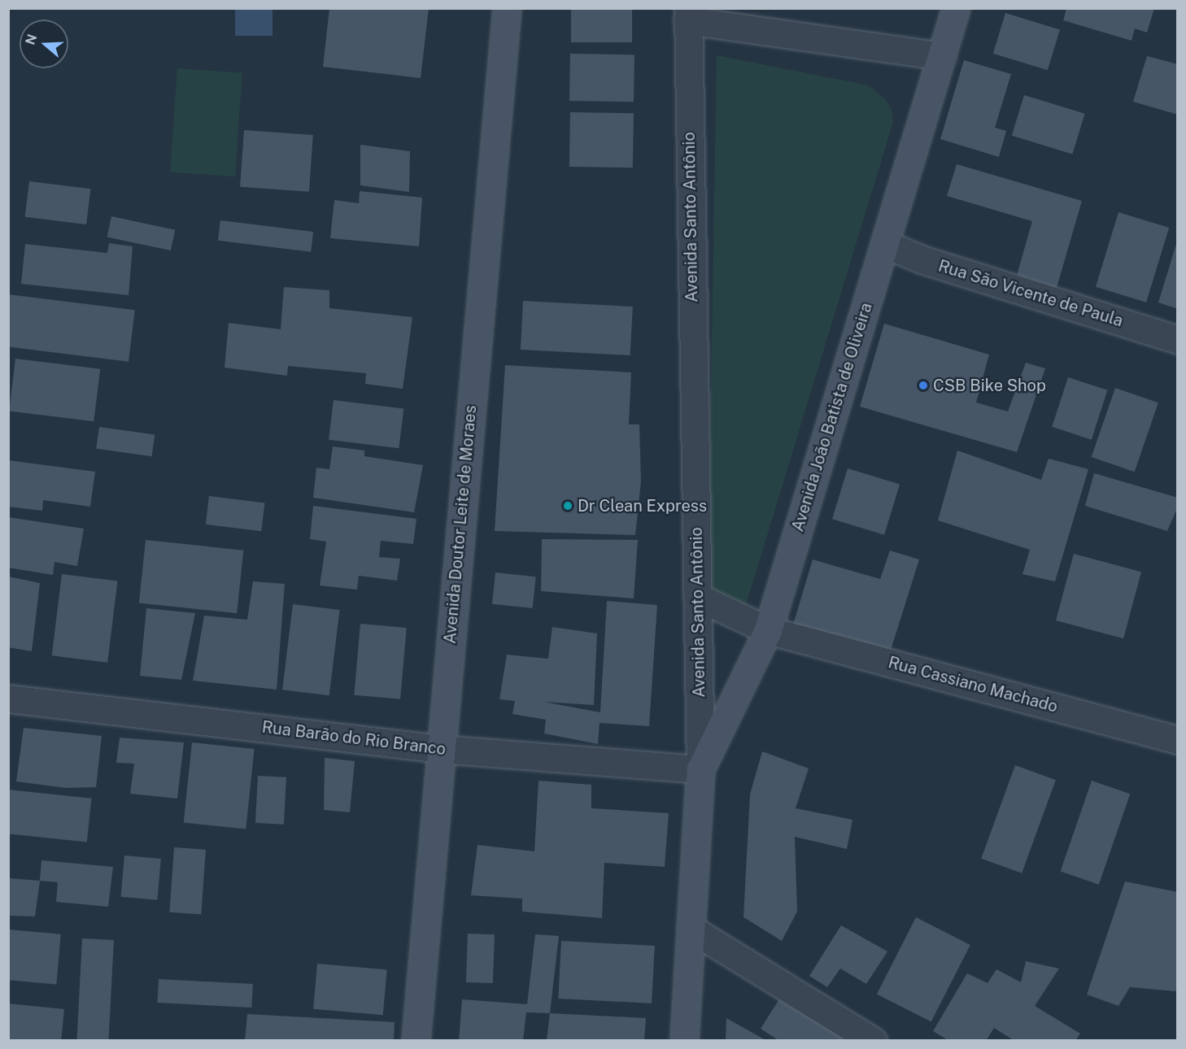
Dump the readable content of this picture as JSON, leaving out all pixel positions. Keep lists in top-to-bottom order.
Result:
{
  "streets": {
    "street": [
      "Avenida Santo Antônio",
      "Rua São Vicente de Paula",
      "Avenida João Batista de Oliveira",
      "Avenida Doutor Leite de Moraes",
      "Rua Cassiano Machado",
      "Rua Barão do Rio Branco"
    ]
  },
  "crossings": [
    ["Avenida Santo Antônio", "Avenida João Batista de Oliveira"],
    ["Avenida Santo Antônio", "Rua Cassiano Machado"],
    ["Avenida Santo Antônio", "Rua Barão do Rio Branco"],
    ["Rua São Vicente de Paula", "Avenida João Batista de Oliveira"],
    ["Avenida João Batista de Oliveira", "Rua Cassiano Machado"],
    ["Avenida João Batista de Oliveira", "Rua Barão do Rio Branco"],
    ["Avenida Doutor Leite de Moraes", "Rua Barão do Rio Branco"]
  ],
  "places": ["CSB Bike Shop", "Dr Clean Express"],
  "north": "left"
}
